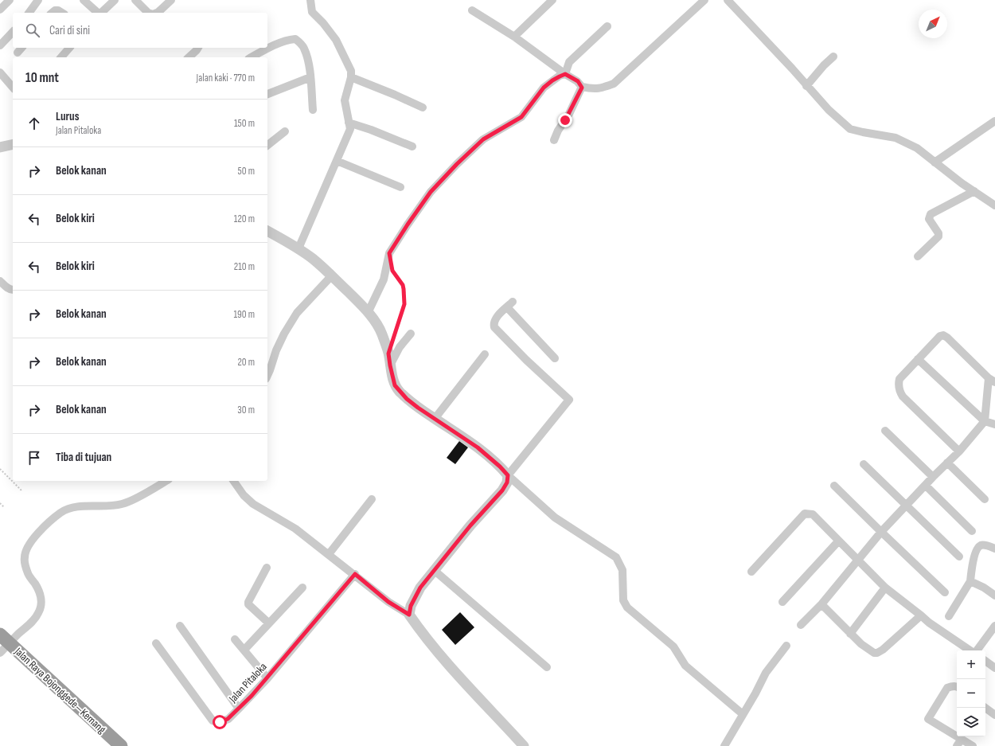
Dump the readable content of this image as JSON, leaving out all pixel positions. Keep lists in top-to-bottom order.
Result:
{
  "streets": {
    "highway": ["Jalan Raya Bojonggede—Kemang"],
    "street": ["Jalan Pitaloka"]
  },
  "north": "top right",
  "page": {
    "search": "Cari di sini",
    "heading": ["10 mnt", "Jalan kaki · 770 m"],
    "list": [
      ["Lurus", "Jalan Pitaloka", "150 m"],
      ["Belok kanan", "50 m"],
      ["Belok kiri", "120 m"],
      ["Belok kiri", "210 m"],
      ["Belok kanan", "190 m"],
      ["Belok kanan", "20 m"],
      ["Belok kanan", "30 m"],
      "Tiba di tujuan"
    ],
    "map_buttons": ["+", "−"]
  }
}
